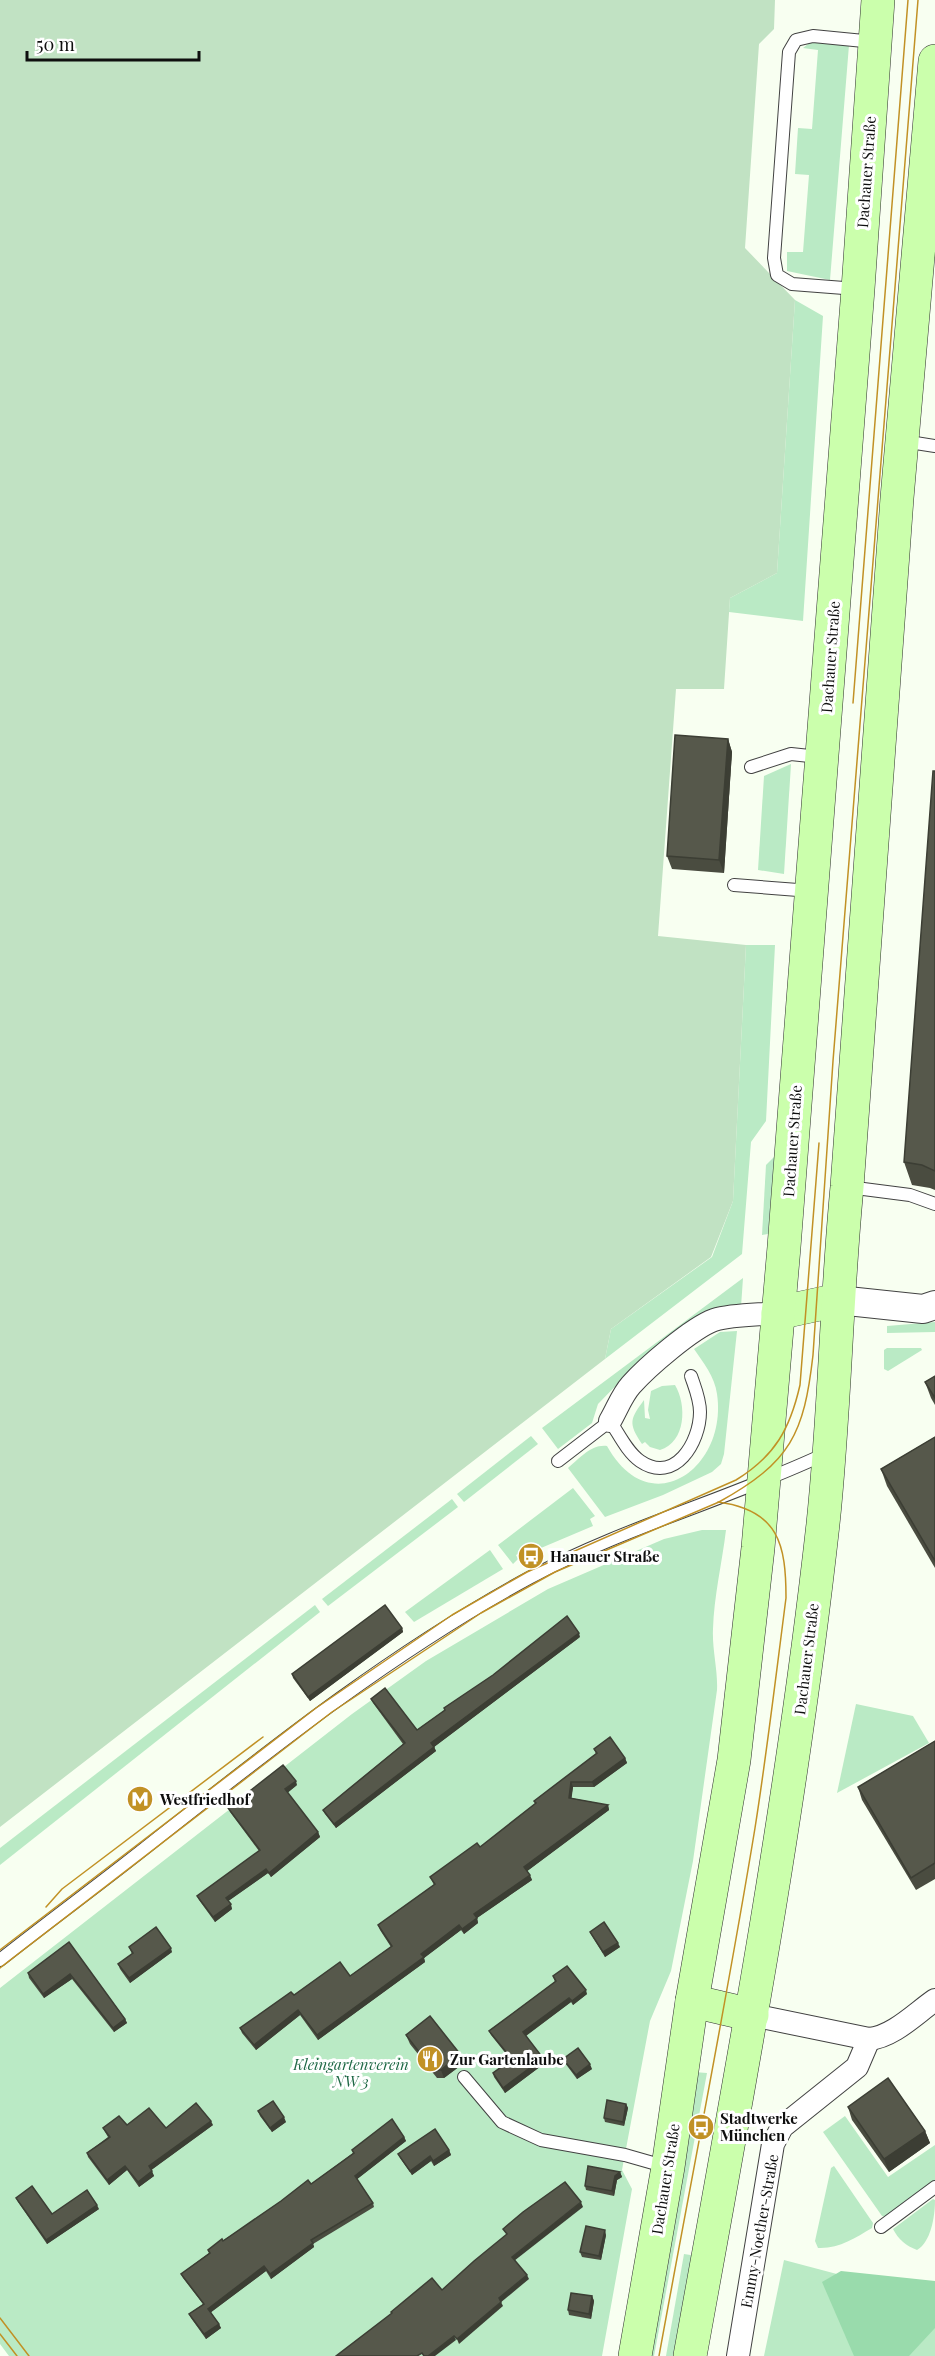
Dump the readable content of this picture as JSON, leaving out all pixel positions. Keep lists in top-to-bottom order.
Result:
{
  "streets": {
    "main road": ["Dachauer Straße"],
    "street": ["Emmy-Noether-Straße"]
  },
  "parks": ["Kleingartenverein NW 3"],
  "places": {
    "bus stop": ["Hanauer Straße", "Stadtwerke München"],
    "metro station": ["Westfriedhof"],
    "restaurant": ["Zur Gartenlaube"]
  },
  "scale_bar": "50 m"
}
